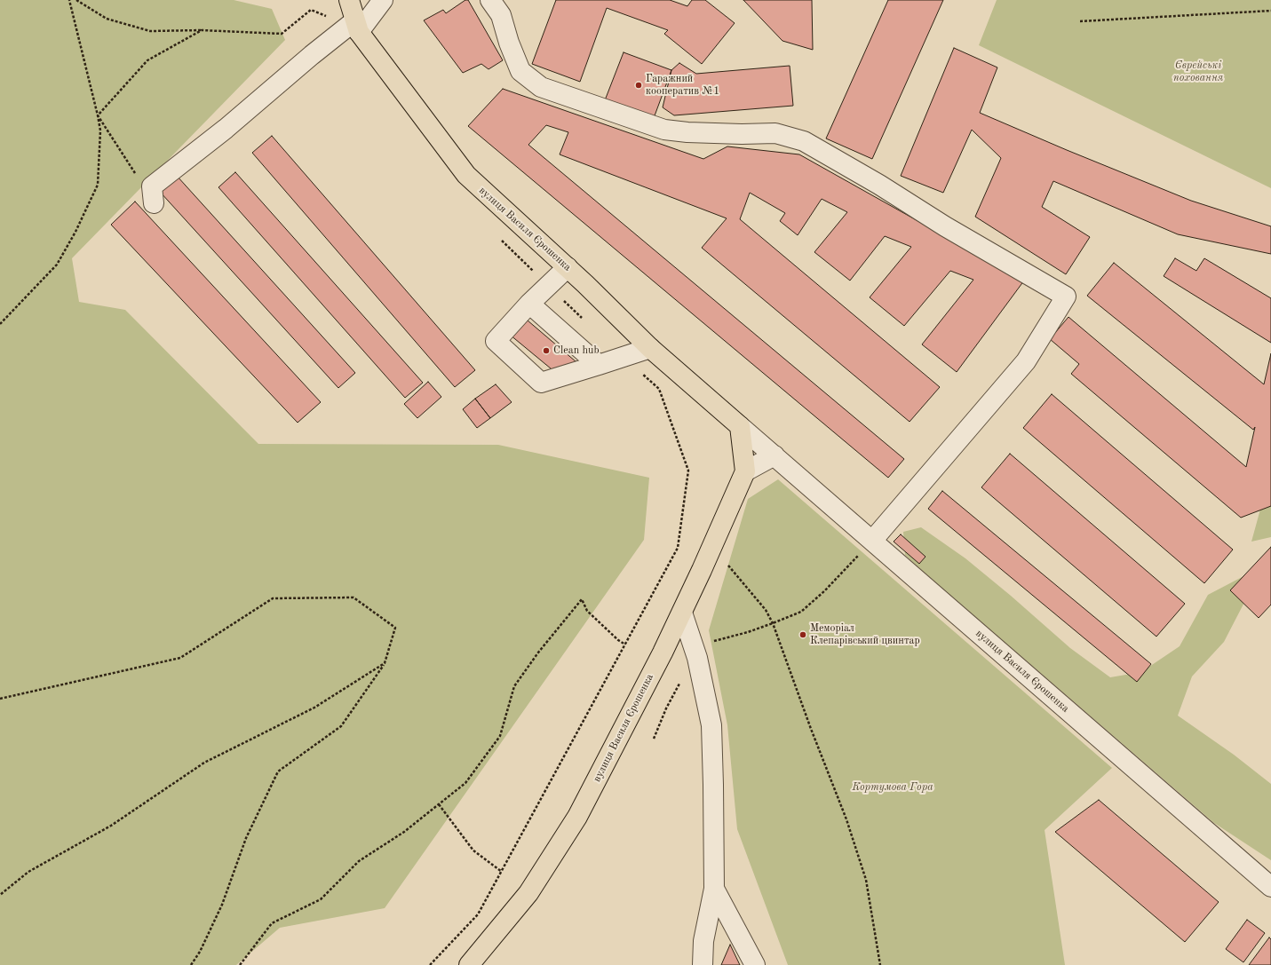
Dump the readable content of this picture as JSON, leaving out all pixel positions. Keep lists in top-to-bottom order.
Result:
{
  "streets": {
    "main road": ["вулиця Василя Єрошенка"]
  },
  "parks": ["Єврейські поховання", "Кортумова Гора"],
  "places": ["Гаражний кооператив №1", "Clean hub", "Меморіал Клепарівський цвинтар"]
}
